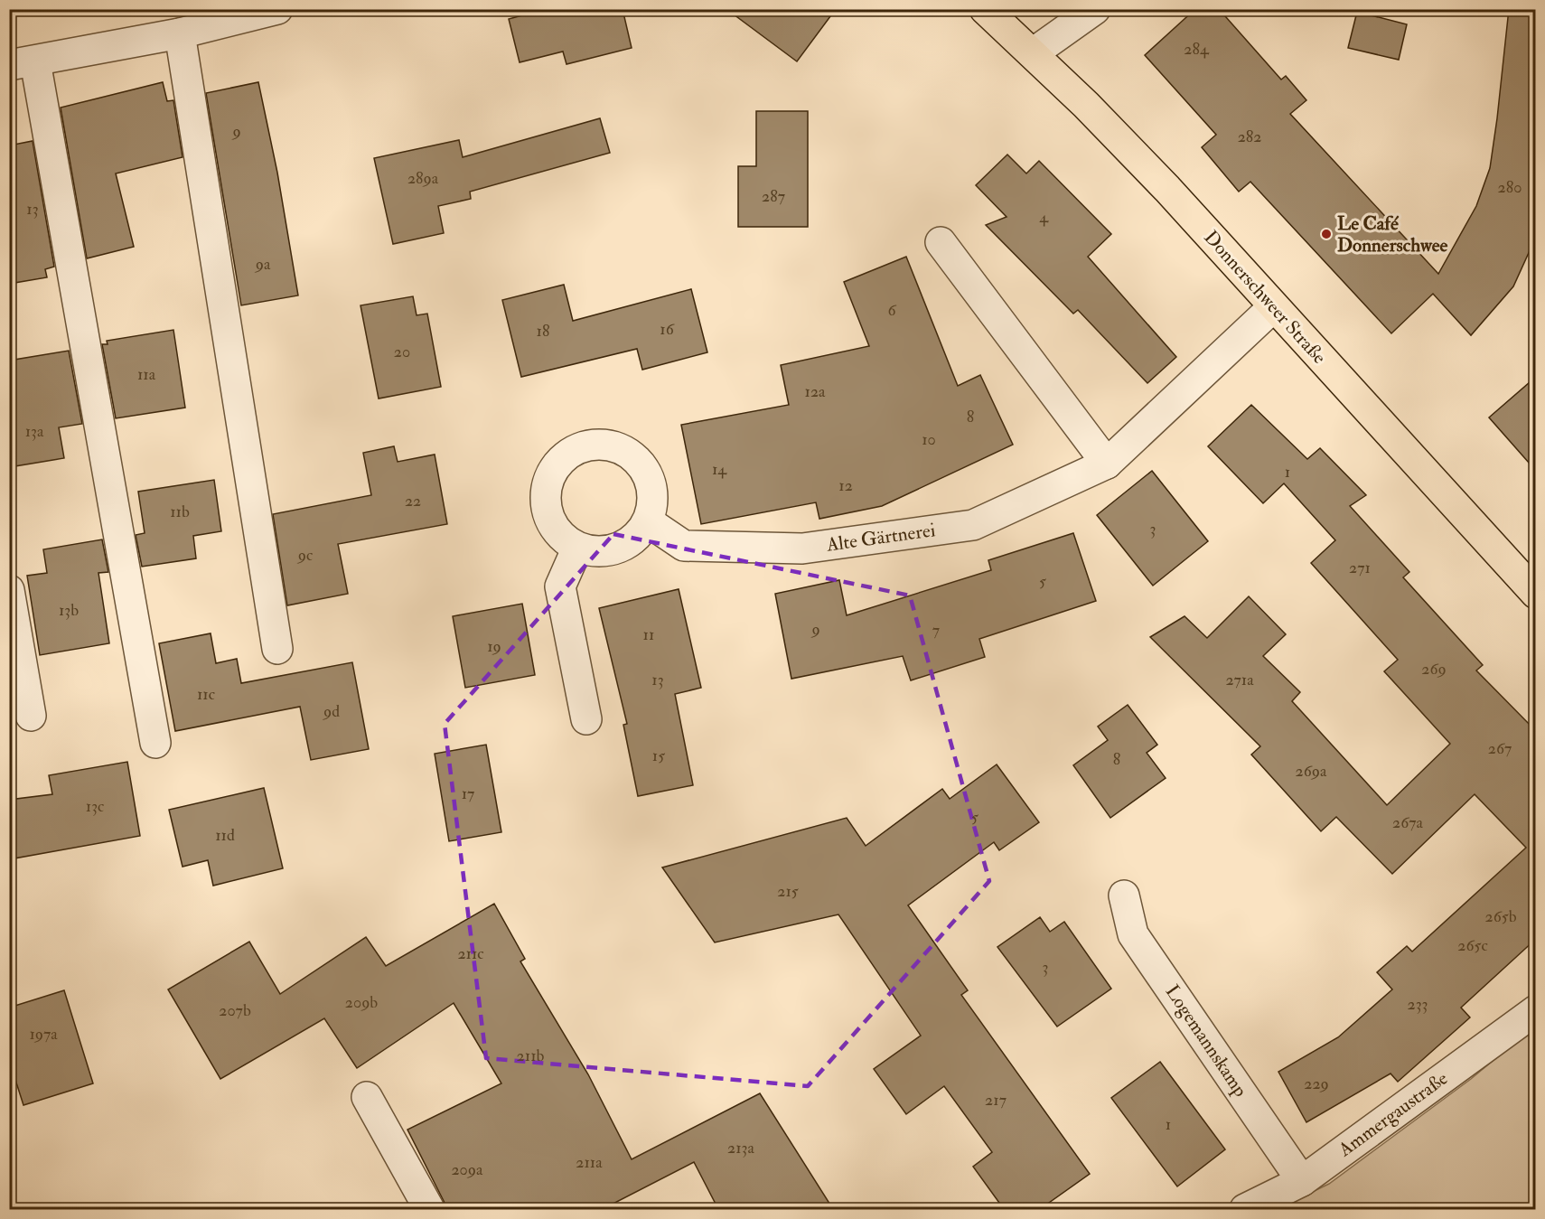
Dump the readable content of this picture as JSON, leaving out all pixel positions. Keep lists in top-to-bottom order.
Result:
{
  "streets": {
    "main road": ["Donnerschweer Straße"],
    "street": ["Alte Gärtnerei", "Logemannskamp", "Ammergaustraße"]
  },
  "crossings": [
    ["Donnerschweer Straße", "Alte Gärtnerei"],
    ["Logemannskamp", "Ammergaustraße"]
  ],
  "places": ["Le Café Donnerschwee"],
  "house_numbers": [
    "284",
    "9",
    "282",
    "289a",
    "280",
    "287",
    "13",
    "4",
    "9a",
    "6",
    "16",
    "18",
    "20",
    "11a",
    "12a",
    "8",
    "13a",
    "10",
    "14",
    "1",
    "12",
    "22",
    "11b",
    "3",
    "9c",
    "271",
    "5",
    "13b",
    "9",
    "7",
    "11",
    "19",
    "269",
    "13",
    "271a",
    "11c",
    "9d",
    "267",
    "15",
    "8",
    "269a",
    "17",
    "13c",
    "5",
    "267a",
    "11d",
    "215",
    "265b",
    "265c",
    "211c",
    "3",
    "209b",
    "233",
    "207b",
    "197a",
    "211b",
    "229",
    "217",
    "1",
    "213a",
    "211a",
    "209a"
  ]
}
